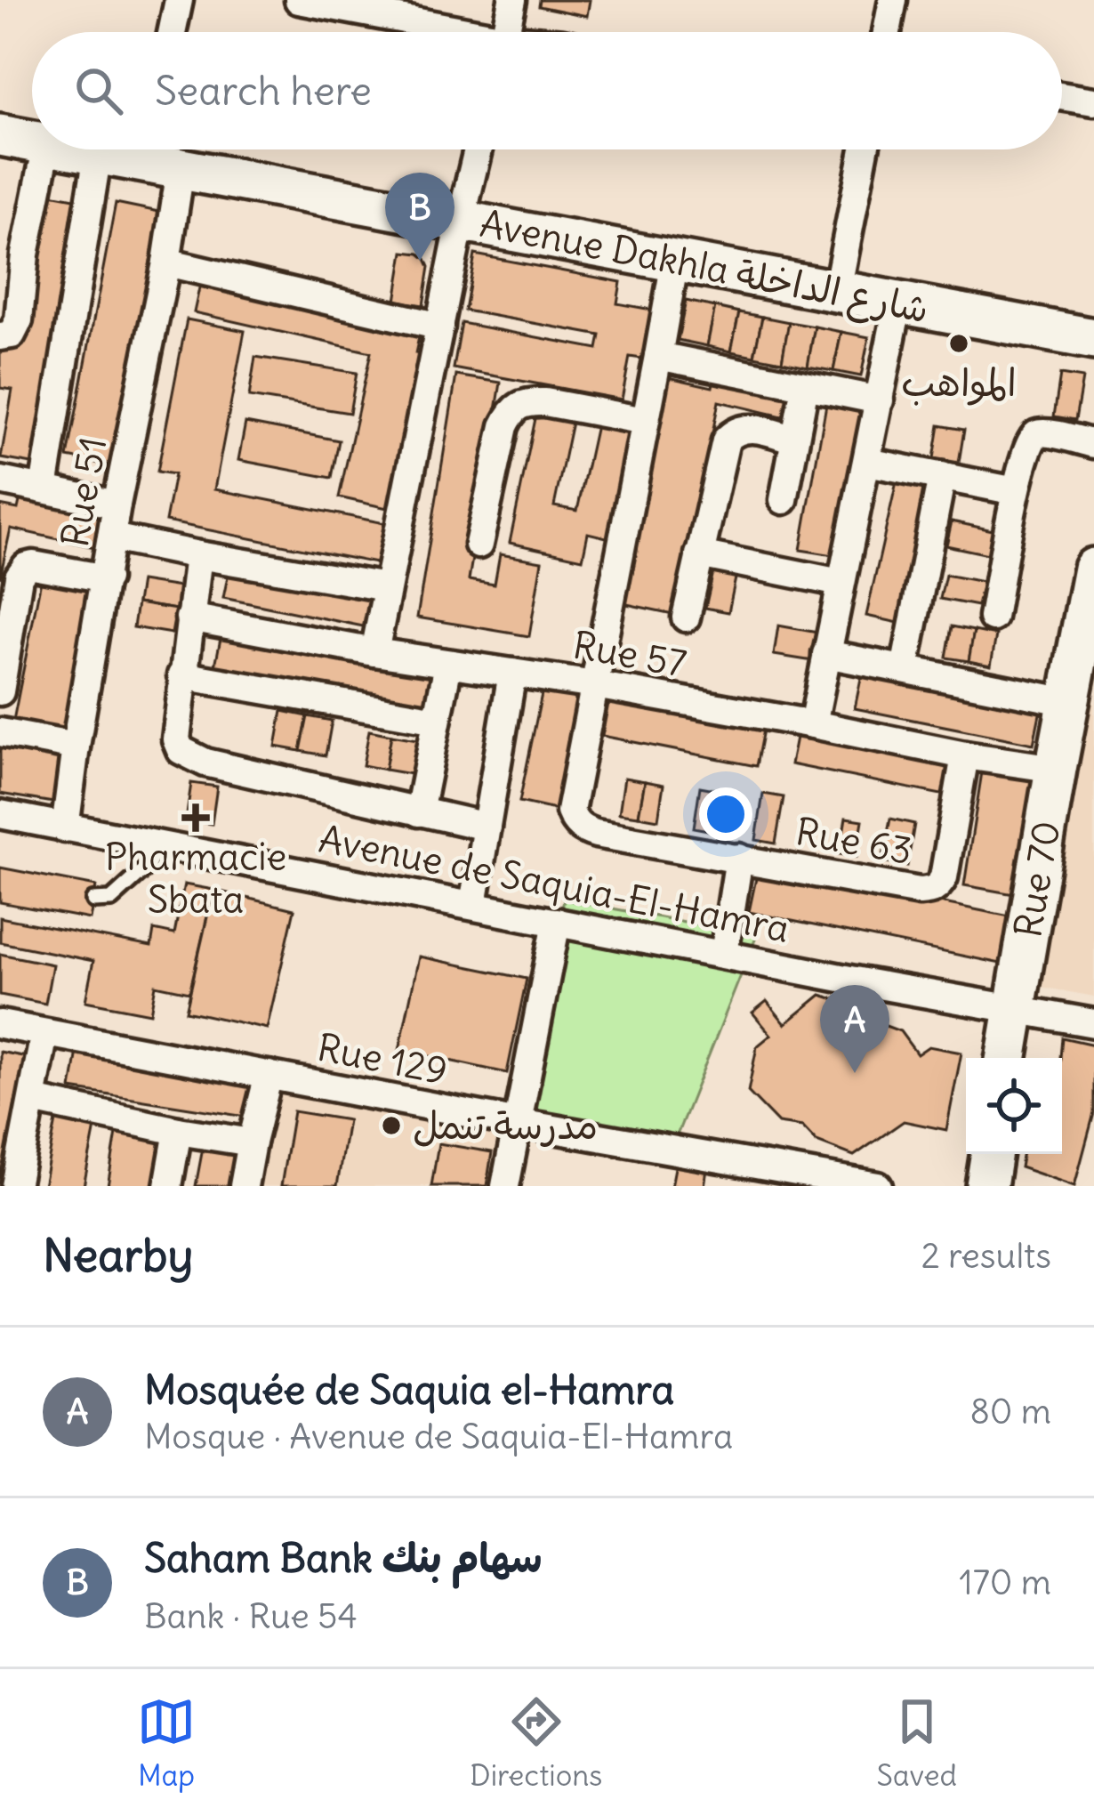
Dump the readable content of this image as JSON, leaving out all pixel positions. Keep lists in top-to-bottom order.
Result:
{
  "streets": {
    "street": [
      "Avenue Dakhla شارع الداخلة",
      "Rue 51",
      "Rue 57",
      "Rue 63",
      "Rue 70",
      "Avenue de Saquia-El-Hamra",
      "Rue 129"
    ]
  },
  "crossings": [
    ["Avenue Dakhla شارع الداخلة", "Rue 51"],
    ["Rue 51", "Avenue de Saquia-El-Hamra"],
    ["Rue 57", "Rue 63"],
    ["Rue 57", "Rue 70"],
    ["Rue 70", "Avenue de Saquia-El-Hamra"]
  ],
  "places": {
    "other": ["المواهب", "مدرسة تنمل"],
    "health": ["Pharmacie Sbata"]
  },
  "page": {
    "search": "Search here",
    "pins": ["B", "A"],
    "heading": ["Nearby", "2 results"],
    "list": [
      {
        "mark": "A",
        "name": "Mosquée de Saquia el-Hamra",
        "note": "Mosque · Avenue de Saquia-El-Hamra",
        "value": "80 m"
      },
      {
        "mark": "B",
        "name": "Saham Bank سهام بنك",
        "note": "Bank · Rue 54",
        "value": "170 m"
      }
    ],
    "nav": ["Map", "Directions", "Saved"]
  }
}
